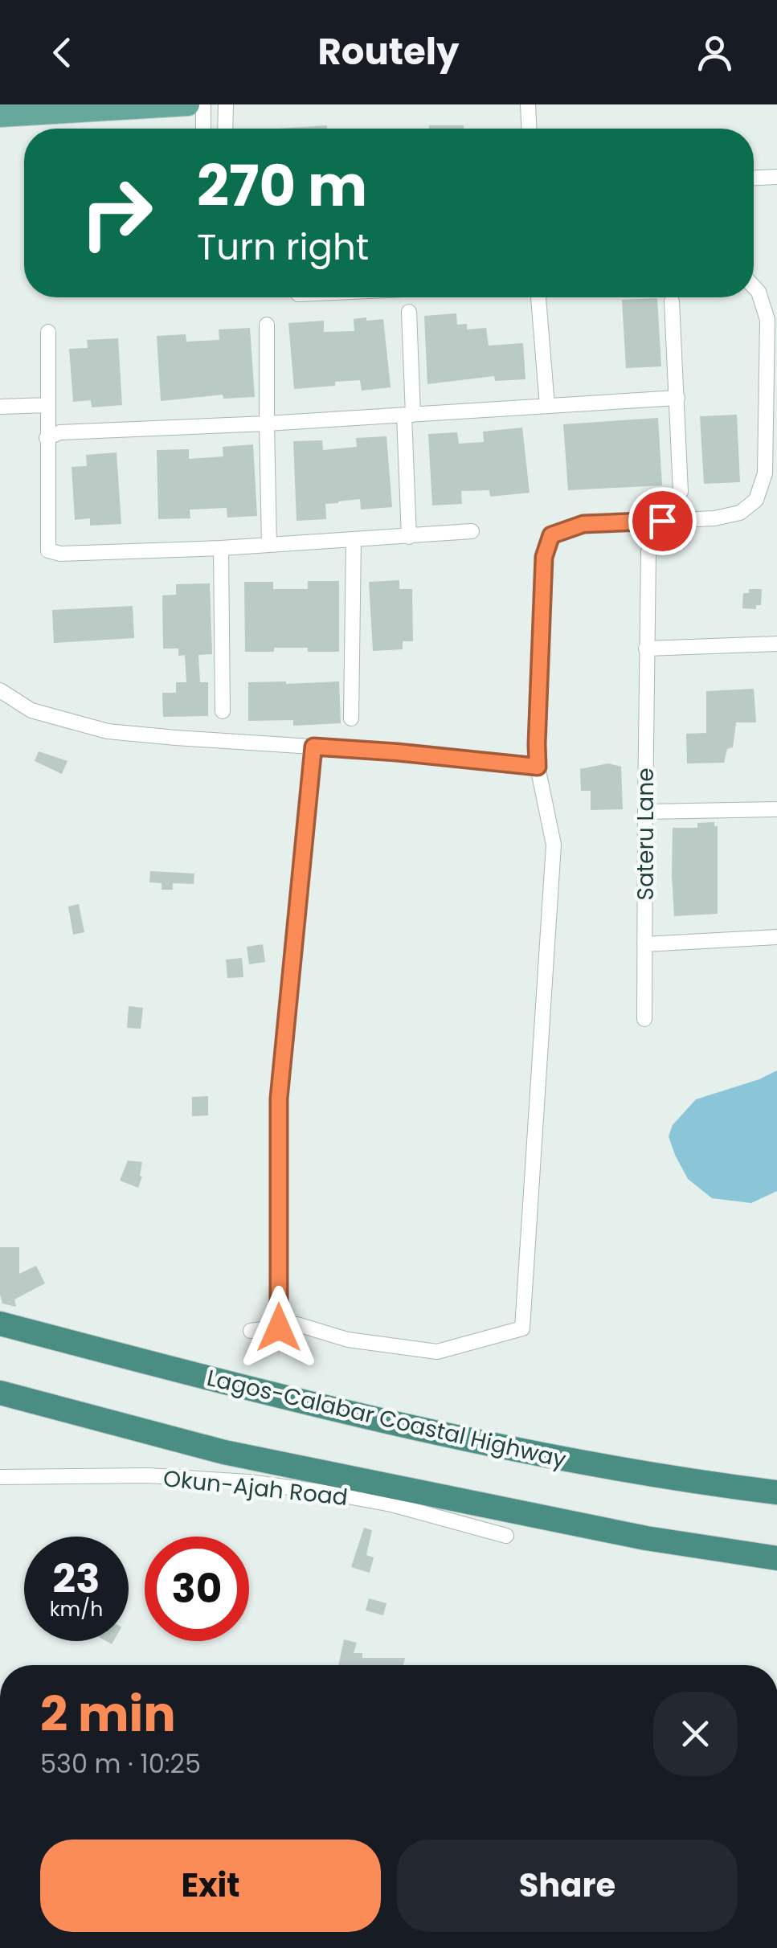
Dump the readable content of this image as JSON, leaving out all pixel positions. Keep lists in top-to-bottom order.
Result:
{
  "streets": {
    "highway": ["Lagos-Calabar Coastal Highway"],
    "street": ["Sateru Lane", "Okun-Ajah Road"]
  },
  "page": {
    "header": "Routely",
    "turn": ["270 m", "Turn right"],
    "speed": "23 km/h",
    "limit": "30",
    "heading": ["2 min", "530 m · 10:25"],
    "buttons": ["Exit", "Share"]
  }
}
